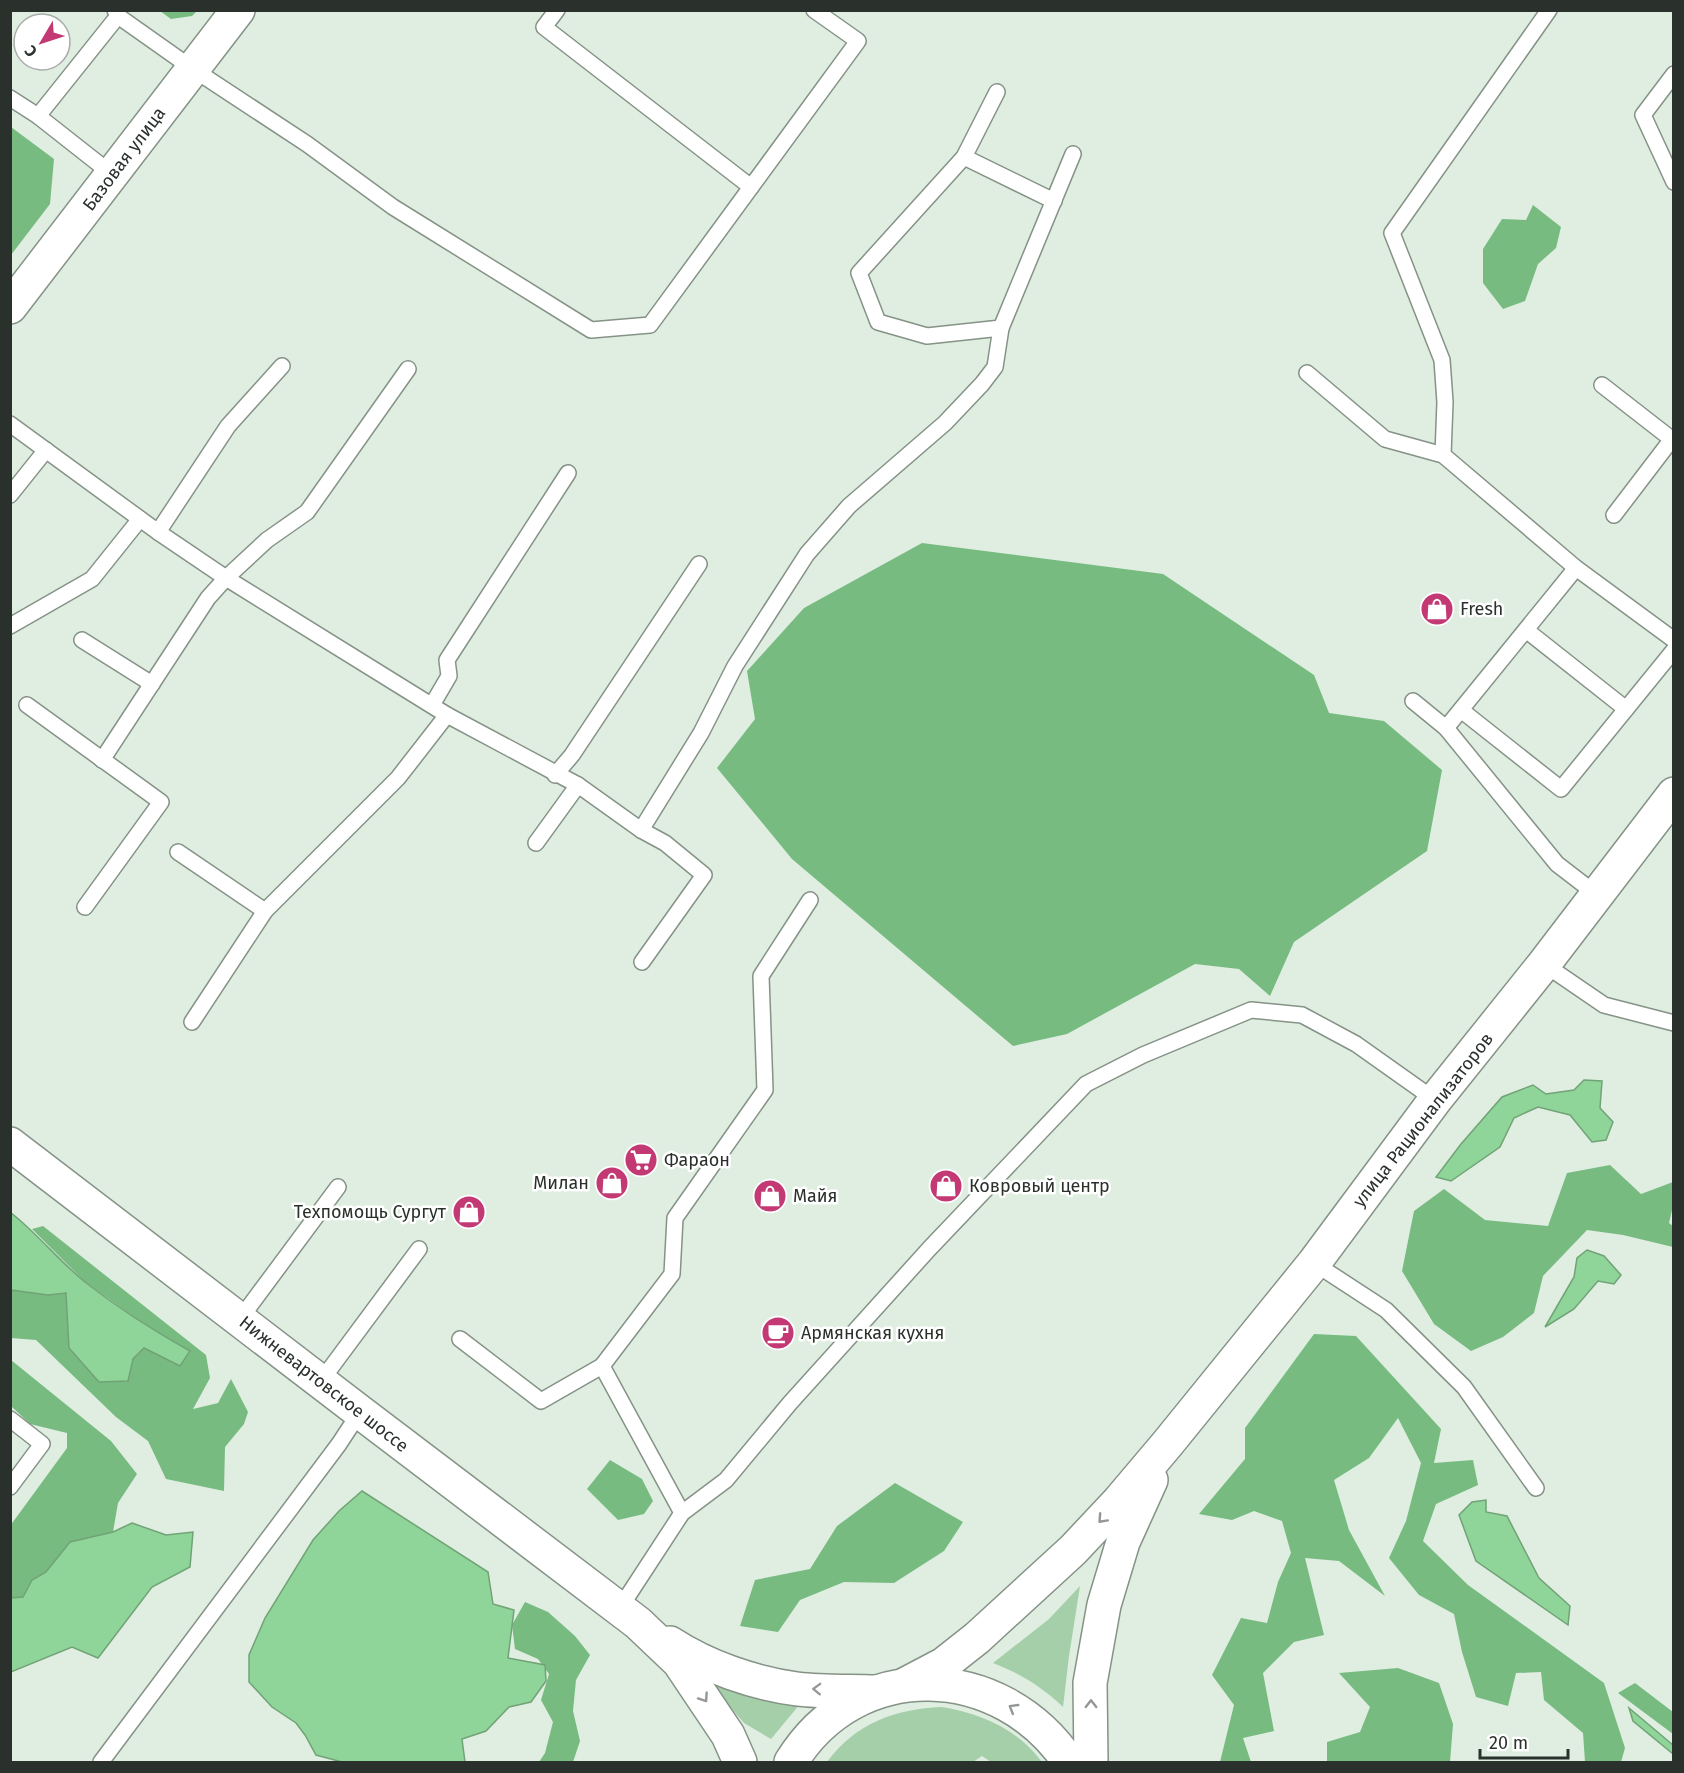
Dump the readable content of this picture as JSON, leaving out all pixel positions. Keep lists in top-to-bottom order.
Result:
{
  "streets": {
    "main road": ["Базовая улица", "улица Рационализаторов", "Нижневартовское шоссе"]
  },
  "places": {
    "shop": [
      "Fresh",
      "Милан",
      "Ковровый центр",
      "Майя",
      "Техпомощь Сургут"
    ],
    "supermarket": ["Фараон"],
    "cafe": ["Армянская кухня"]
  },
  "scale_bar": "20 m",
  "north": "bottom left"
}
